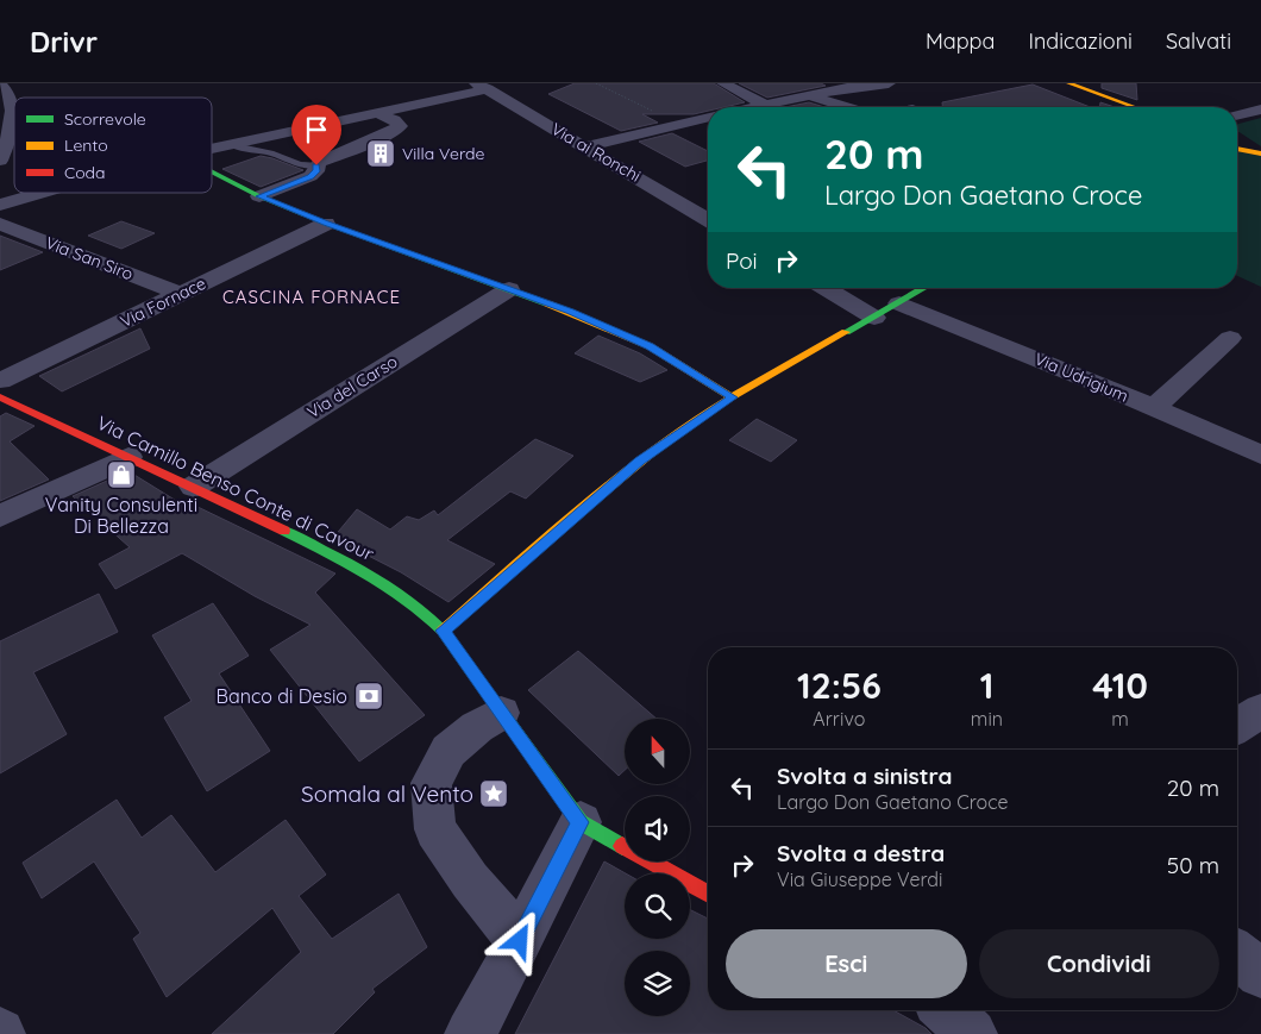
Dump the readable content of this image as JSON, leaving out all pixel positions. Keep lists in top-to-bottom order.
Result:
{
  "streets": {
    "street": [
      "Via ai Ronchi",
      "Via San Siro",
      "Via Fornace",
      "Via Udrigium",
      "Via del Carso",
      "Via Camillo Benso Conte di Cavour"
    ]
  },
  "crossings": [
    ["Via San Siro", "Via Fornace"],
    ["Via del Carso", "Via Camillo Benso Conte di Cavour"]
  ],
  "districts": ["CASCINA FORNACE"],
  "places": {
    "building": ["Villa Verde"],
    "shop": ["Vanity Consulenti Di Bellezza"],
    "bank": ["Banco di Desio"],
    "place": ["Somala al Vento"]
  },
  "legend": ["Scorrevole", "Lento", "Coda"],
  "north": "top",
  "page": {
    "header": "Drivr",
    "nav": ["Mappa", "Indicazioni", "Salvati"],
    "turn": ["20 m", "Largo Don Gaetano Croce"],
    "then": "Poi",
    "eta": [
      "12:56",
      "Arrivo",
      "1",
      "min",
      "410",
      "m"
    ],
    "list": [
      {
        "name": "Svolta a sinistra",
        "note": "Largo Don Gaetano Croce",
        "value": "20 m"
      },
      {
        "name": "Svolta a destra",
        "note": "Via Giuseppe Verdi",
        "value": "50 m"
      }
    ],
    "buttons": ["Esci", "Condividi"]
  }
}
